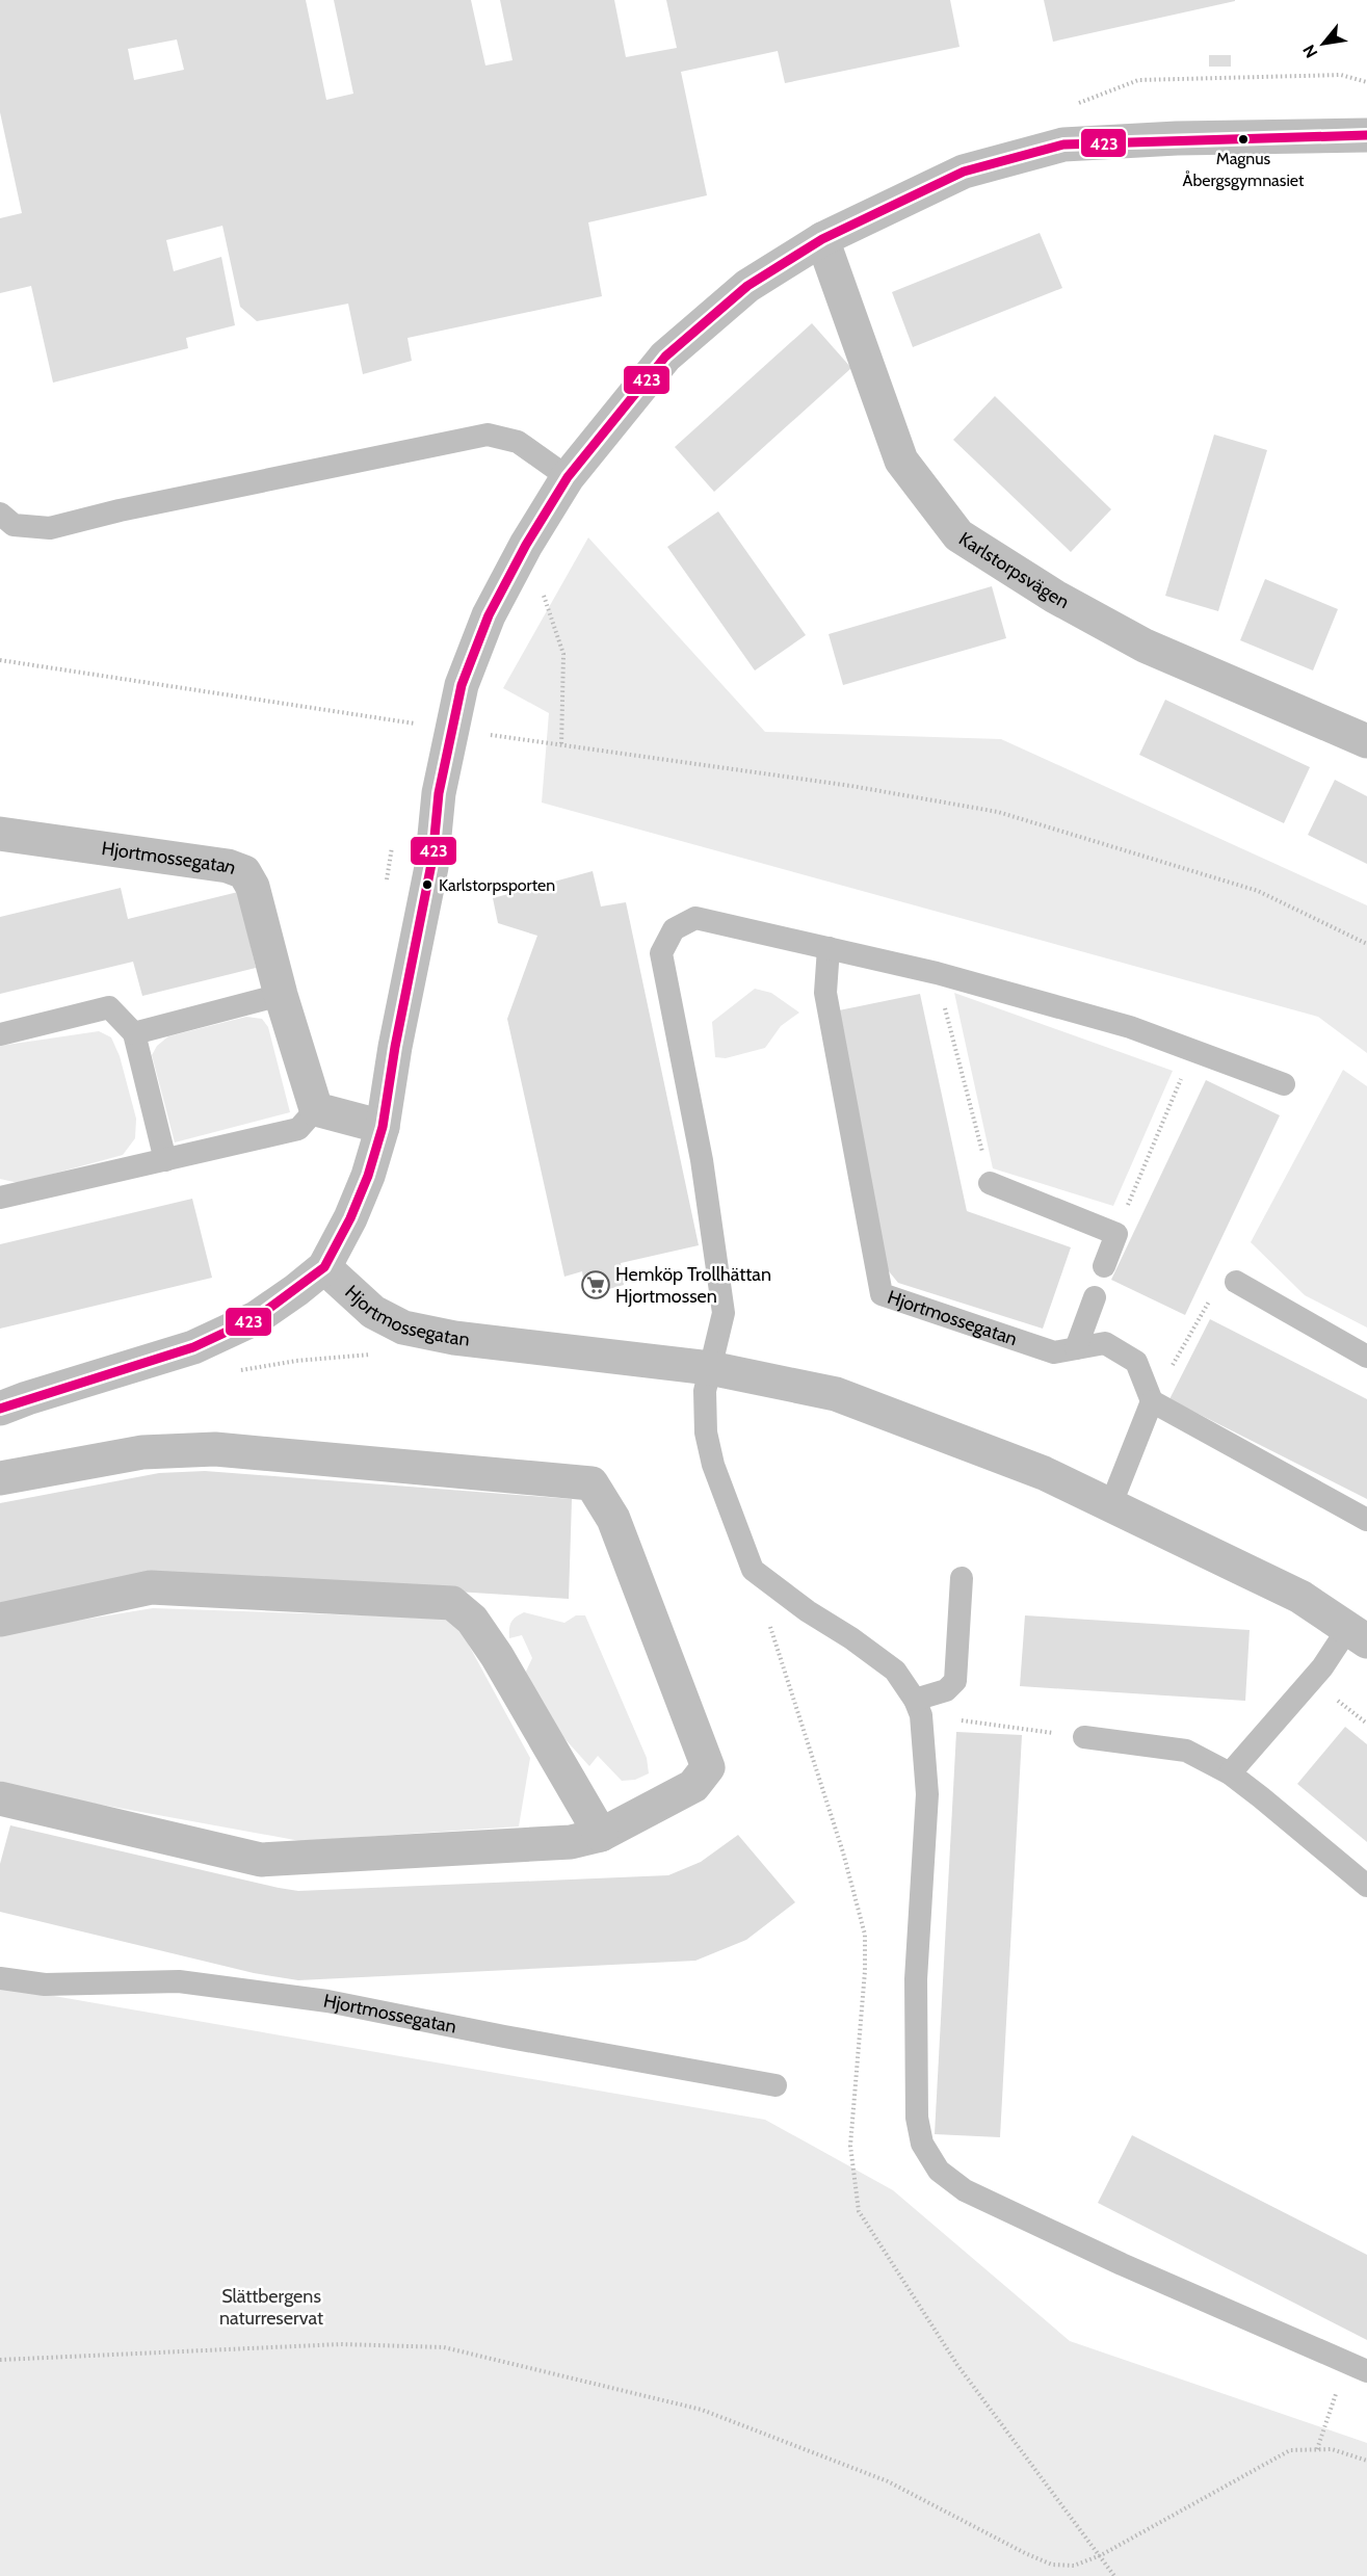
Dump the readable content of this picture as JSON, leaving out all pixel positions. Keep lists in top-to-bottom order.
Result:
{
  "streets": {
    "street": ["Karlstorpsvägen", "Hjortmossegatan"]
  },
  "parks": ["Slättbergens naturreservat"],
  "places": {
    "other": ["Magnus Åbergsgymnasiet", "Karlstorpsporten"],
    "supermarket": ["Hemköp Trollhättan Hjortmossen"]
  },
  "lines": ["transit line 423"],
  "north": "bottom left"
}
